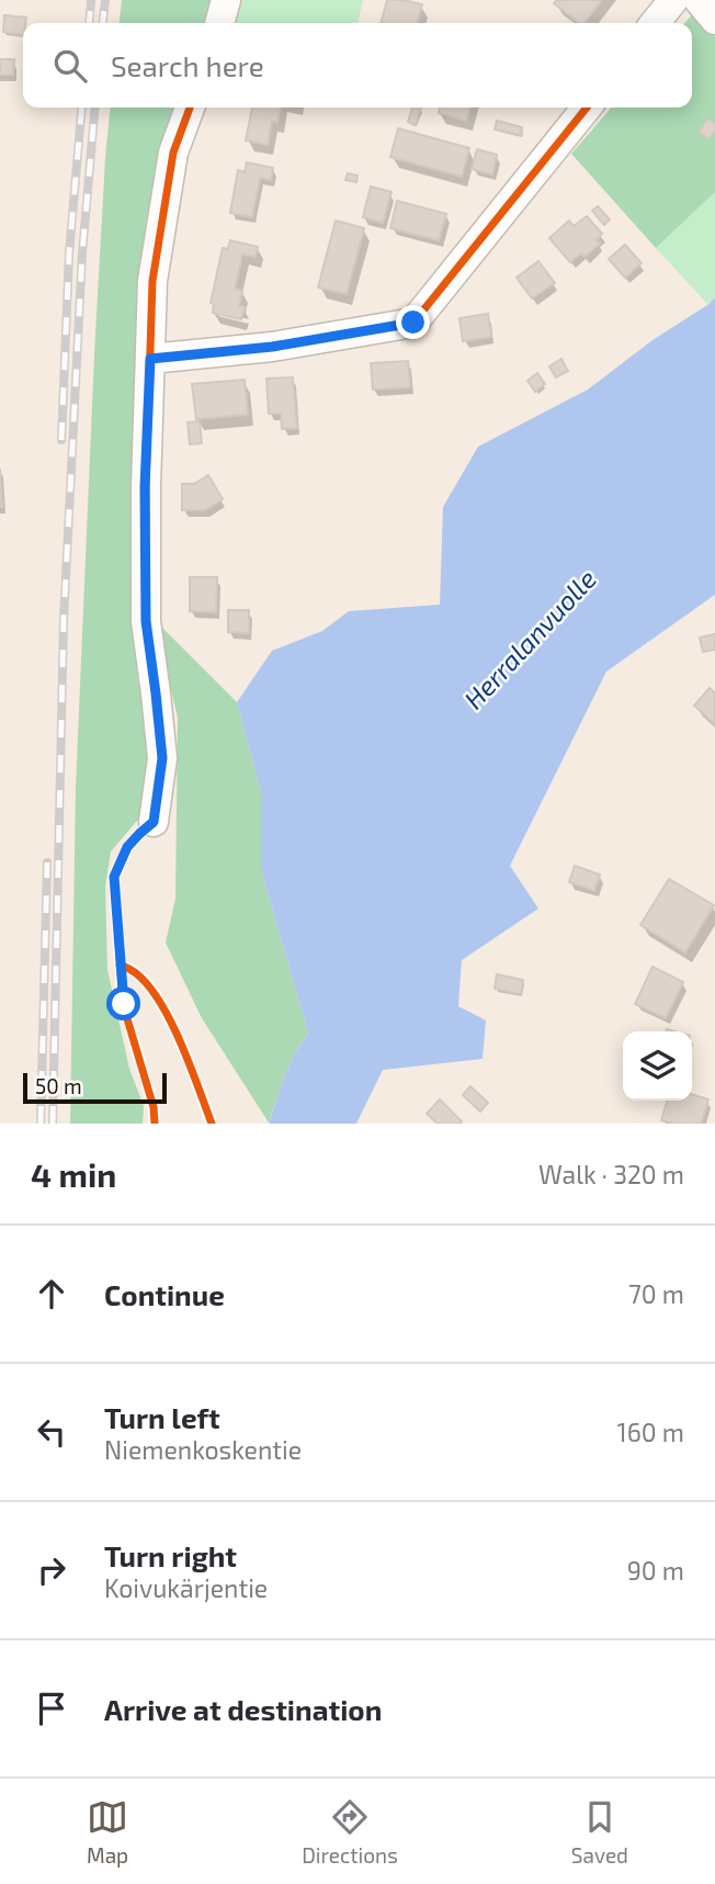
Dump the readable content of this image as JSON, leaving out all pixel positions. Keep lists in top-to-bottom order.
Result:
{
  "water": ["Herralanvuolle"],
  "scale_bar": "50 m",
  "page": {
    "search": "Search here",
    "scale": "50 m",
    "heading": ["4 min", "Walk · 320 m"],
    "list": [
      ["Continue", "70 m"],
      ["Turn left", "Niemenkoskentie", "160 m"],
      ["Turn right", "Koivukärjentie", "90 m"],
      "Arrive at destination"
    ],
    "nav": ["Map", "Directions", "Saved"]
  }
}
